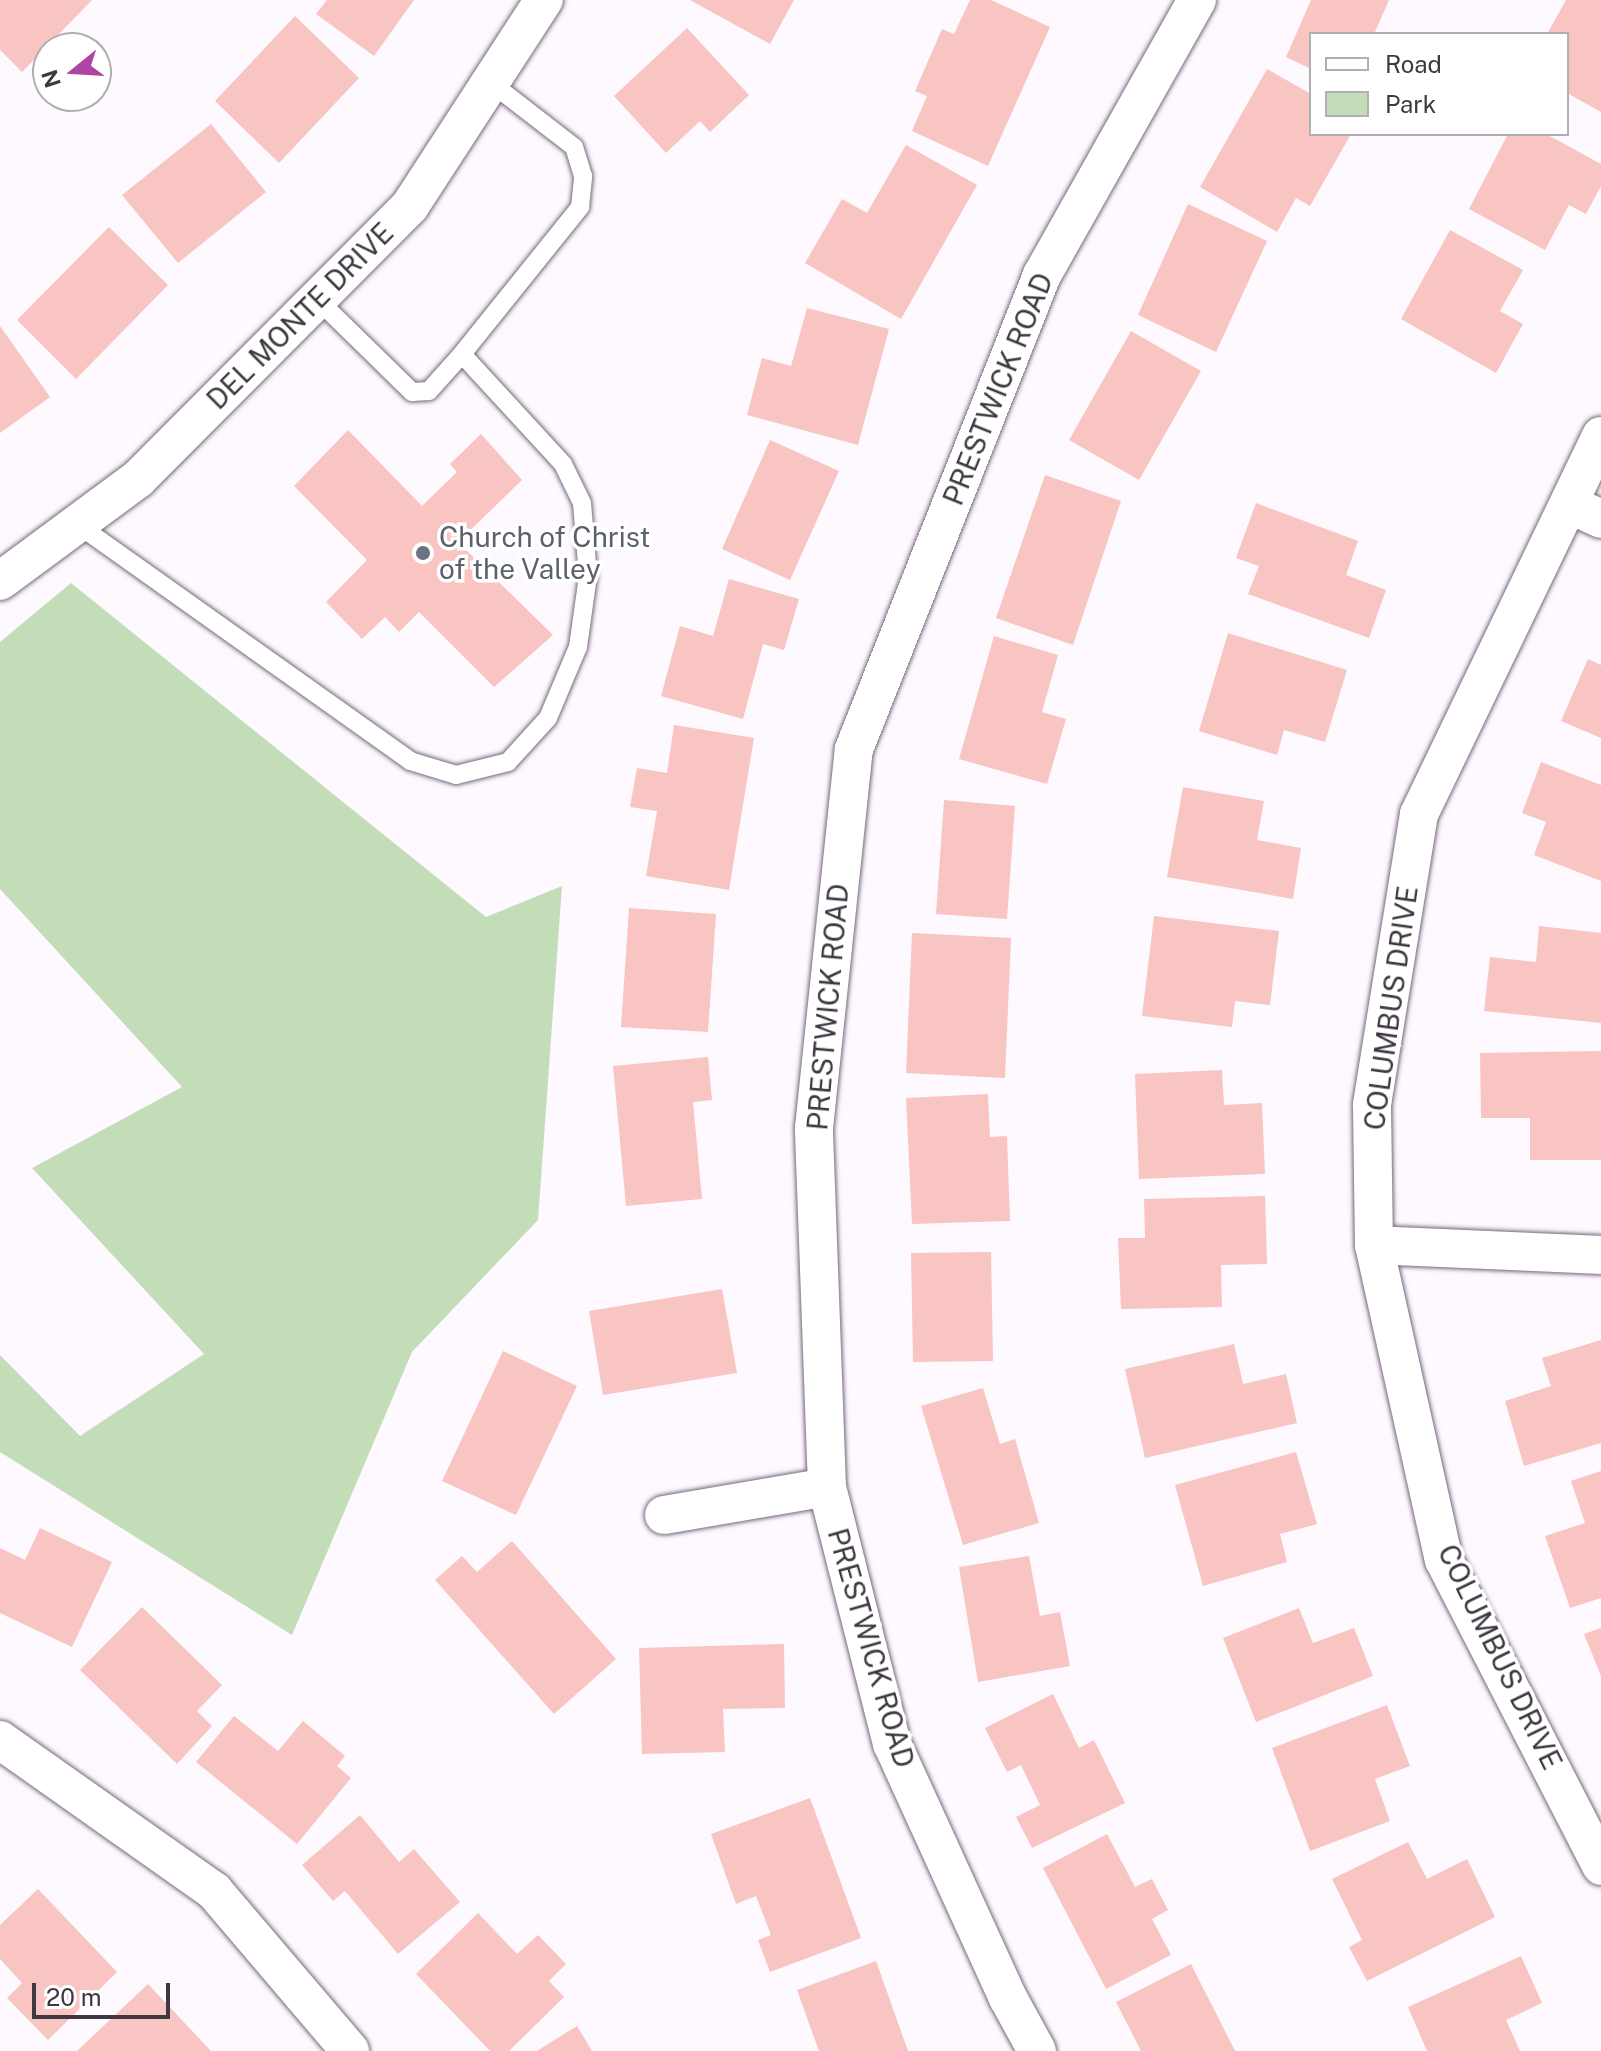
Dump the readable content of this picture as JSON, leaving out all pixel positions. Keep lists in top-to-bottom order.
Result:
{
  "streets": {
    "street": ["DEL MONTE DRIVE", "PRESTWICK ROAD", "COLUMBUS DRIVE"]
  },
  "places": ["Church of Christ of the Valley"],
  "legend": ["Road", "Park"],
  "scale_bar": "20 m",
  "north": "left"
}
